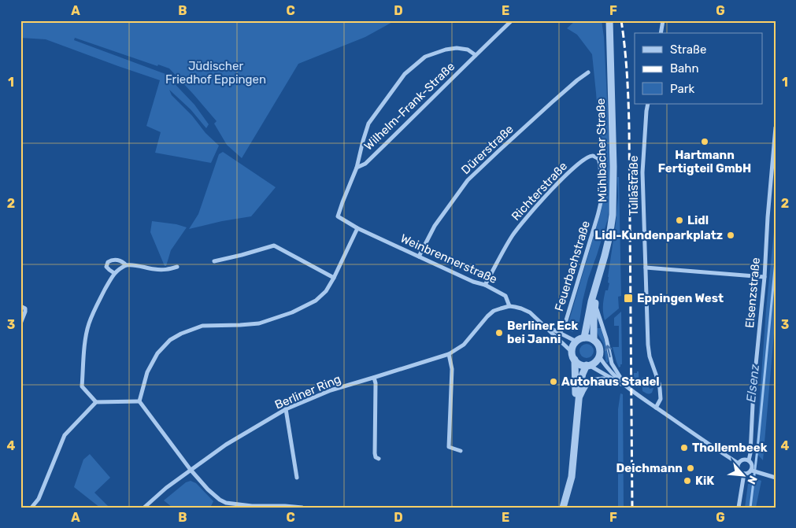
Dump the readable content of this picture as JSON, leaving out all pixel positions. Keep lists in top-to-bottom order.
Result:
{
  "streets": {
    "street": [
      "Wilhelm-Frank-Straße",
      "Dürerstraße",
      "Mühlbacher Straße",
      "Tullastraße",
      "Richterstraße",
      "Weinbrennerstraße",
      "Feuerbachstraße",
      "Elsenzstraße",
      "Berliner Ring"
    ]
  },
  "crossings": [
    ["Wilhelm-Frank-Straße", "Weinbrennerstraße"],
    ["Dürerstraße", "Weinbrennerstraße"],
    ["Mühlbacher Straße", "Tullastraße"],
    ["Mühlbacher Straße", "Elsenzstraße"],
    ["Richterstraße", "Weinbrennerstraße"],
    ["Richterstraße", "Feuerbachstraße"],
    ["Weinbrennerstraße", "Berliner Ring"]
  ],
  "water": ["Elsenz"],
  "parks": ["Jüdischer Friedhof Eppingen"],
  "places": {
    "other": [
      "Hartmann Fertigteil GmbH",
      "Lidl",
      "Lidl-Kundenparkplatz",
      "Berliner Eck bei Janni",
      "Autohaus Stadel",
      "Thollembeek",
      "Deichmann",
      "KiK"
    ],
    "transit": ["Eppingen West"]
  },
  "legend": ["Straße", "Bahn", "Park"],
  "north": "bottom right",
  "grid": {
    "columns": [
      "A",
      "B",
      "C",
      "D",
      "E",
      "F",
      "G"
    ],
    "rows": [
      "1",
      "2",
      "3",
      "4"
    ]
  }
}
